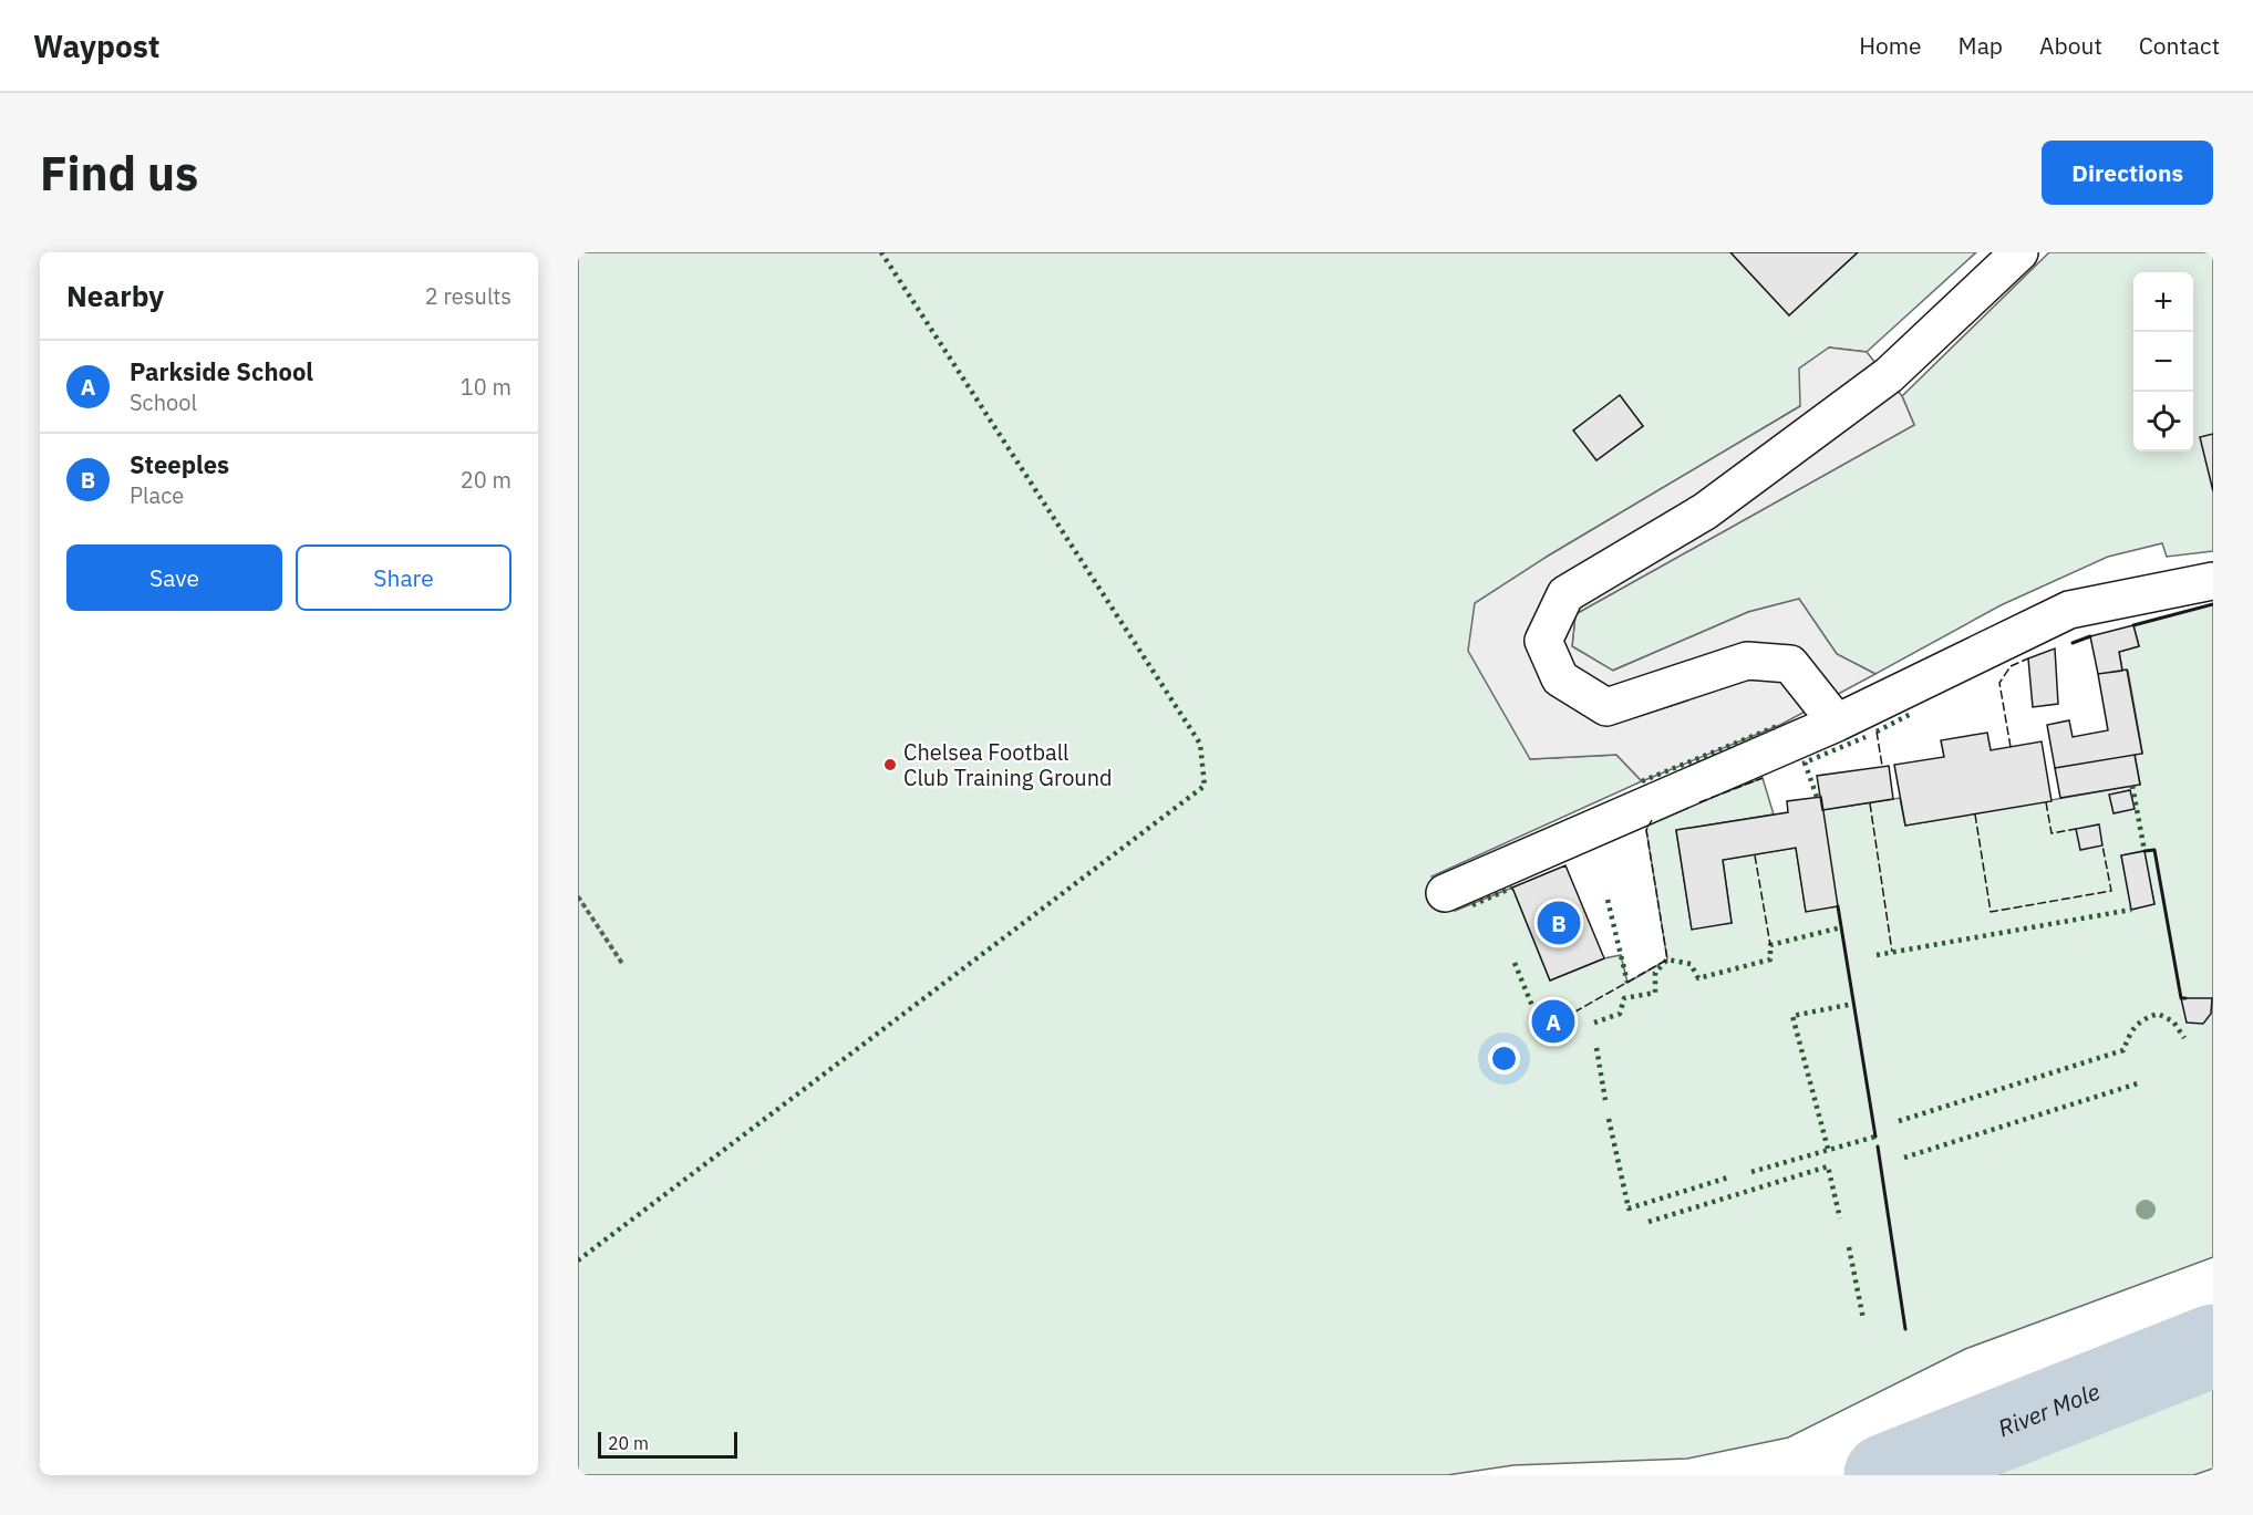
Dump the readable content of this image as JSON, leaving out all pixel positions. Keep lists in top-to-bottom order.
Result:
{
  "water": ["River Mole"],
  "places": ["Chelsea Football Club Training Ground"],
  "scale_bar": "20 m",
  "page": {
    "header": "Waypost",
    "nav": [
      "Home",
      "Map",
      "About",
      "Contact"
    ],
    "buttons": [
      "Directions",
      ["Save", "Share"]
    ],
    "title": "Find us",
    "heading": ["Nearby", "2 results"],
    "map_buttons": ["+", "−"],
    "list": [
      {
        "mark": "A",
        "name": "Parkside School",
        "note": "School",
        "value": "10 m"
      },
      {
        "mark": "B",
        "name": "Steeples",
        "note": "Place",
        "value": "20 m"
      }
    ],
    "pins": ["B", "A"],
    "scale": "20 m"
  }
}
